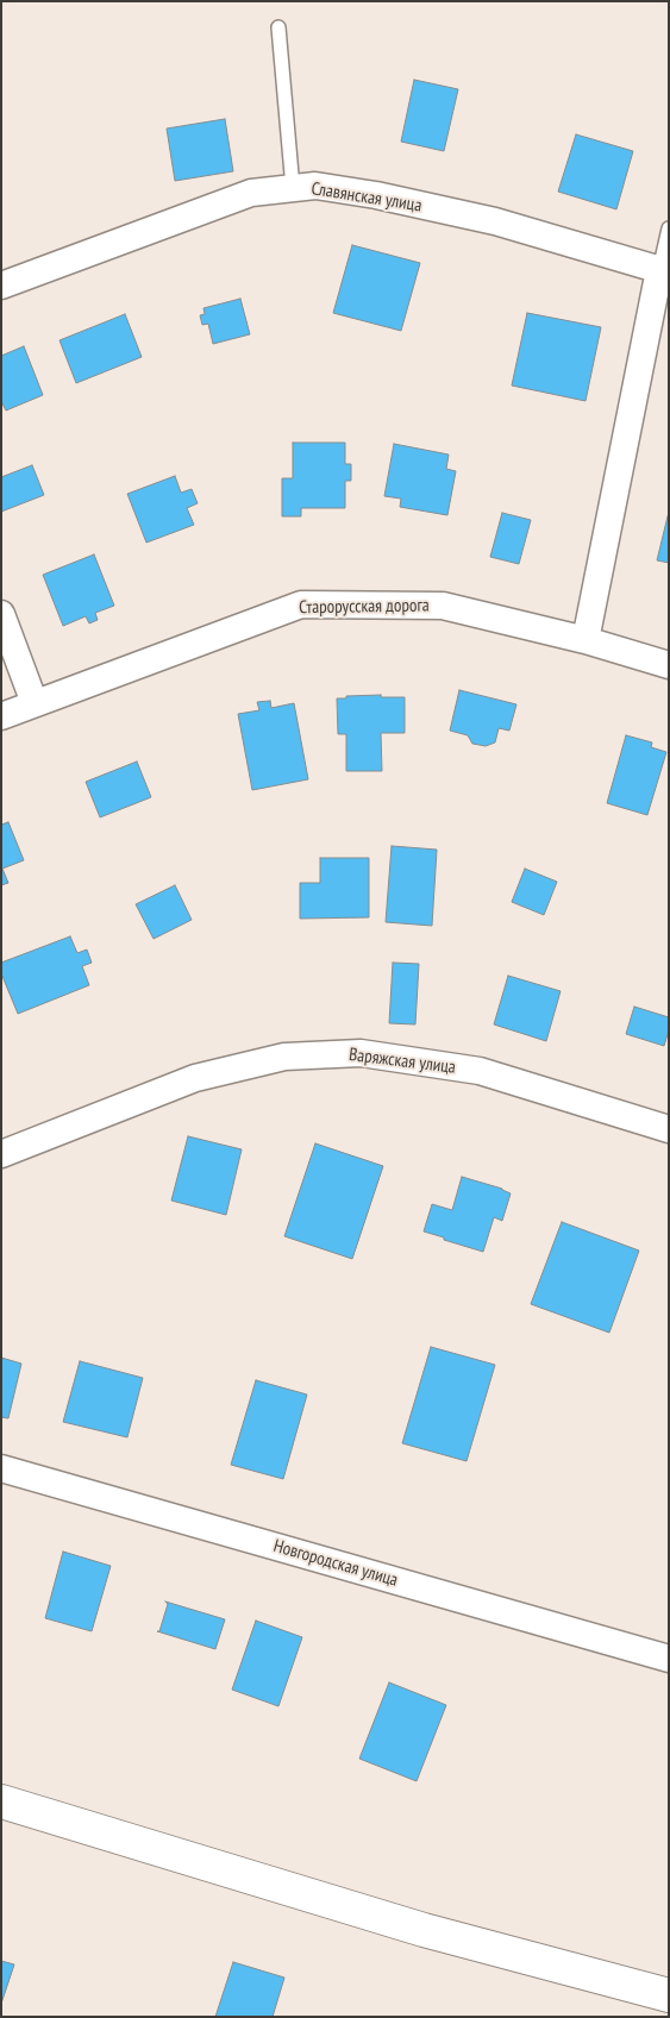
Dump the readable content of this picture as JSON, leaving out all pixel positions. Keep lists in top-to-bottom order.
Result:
{
  "streets": {
    "street": [
      "Славянская улица",
      "Старорусская дорога",
      "Варяжская улица",
      "Новгородская улица"
    ]
  }
}
